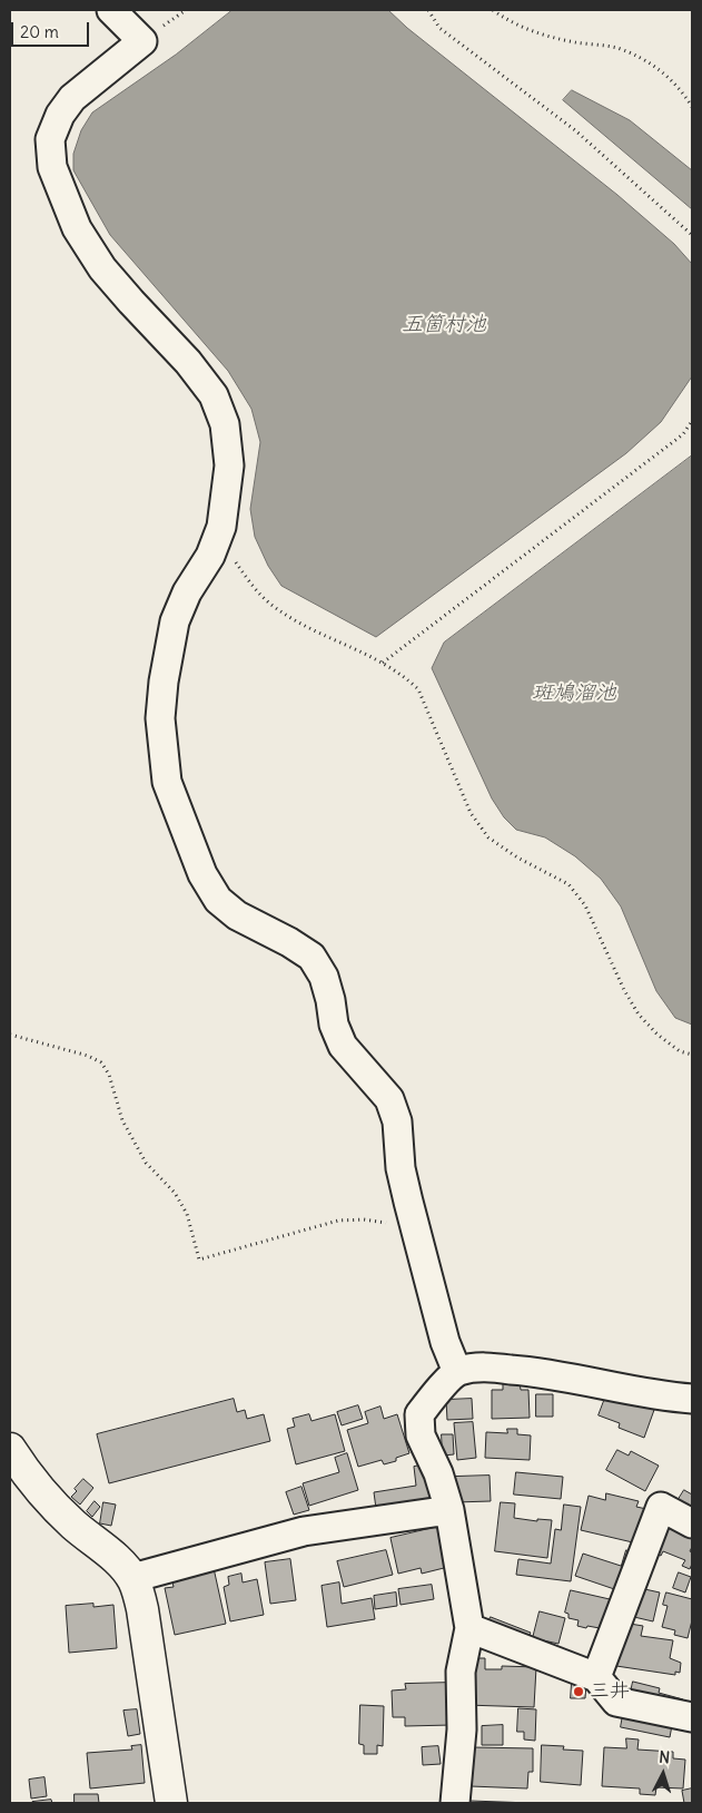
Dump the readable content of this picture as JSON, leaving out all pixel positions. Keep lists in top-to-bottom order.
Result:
{
  "water": ["五箇村池", "斑鳩溜池"],
  "places": ["三井"],
  "scale_bar": "20 m",
  "north": "top"
}
